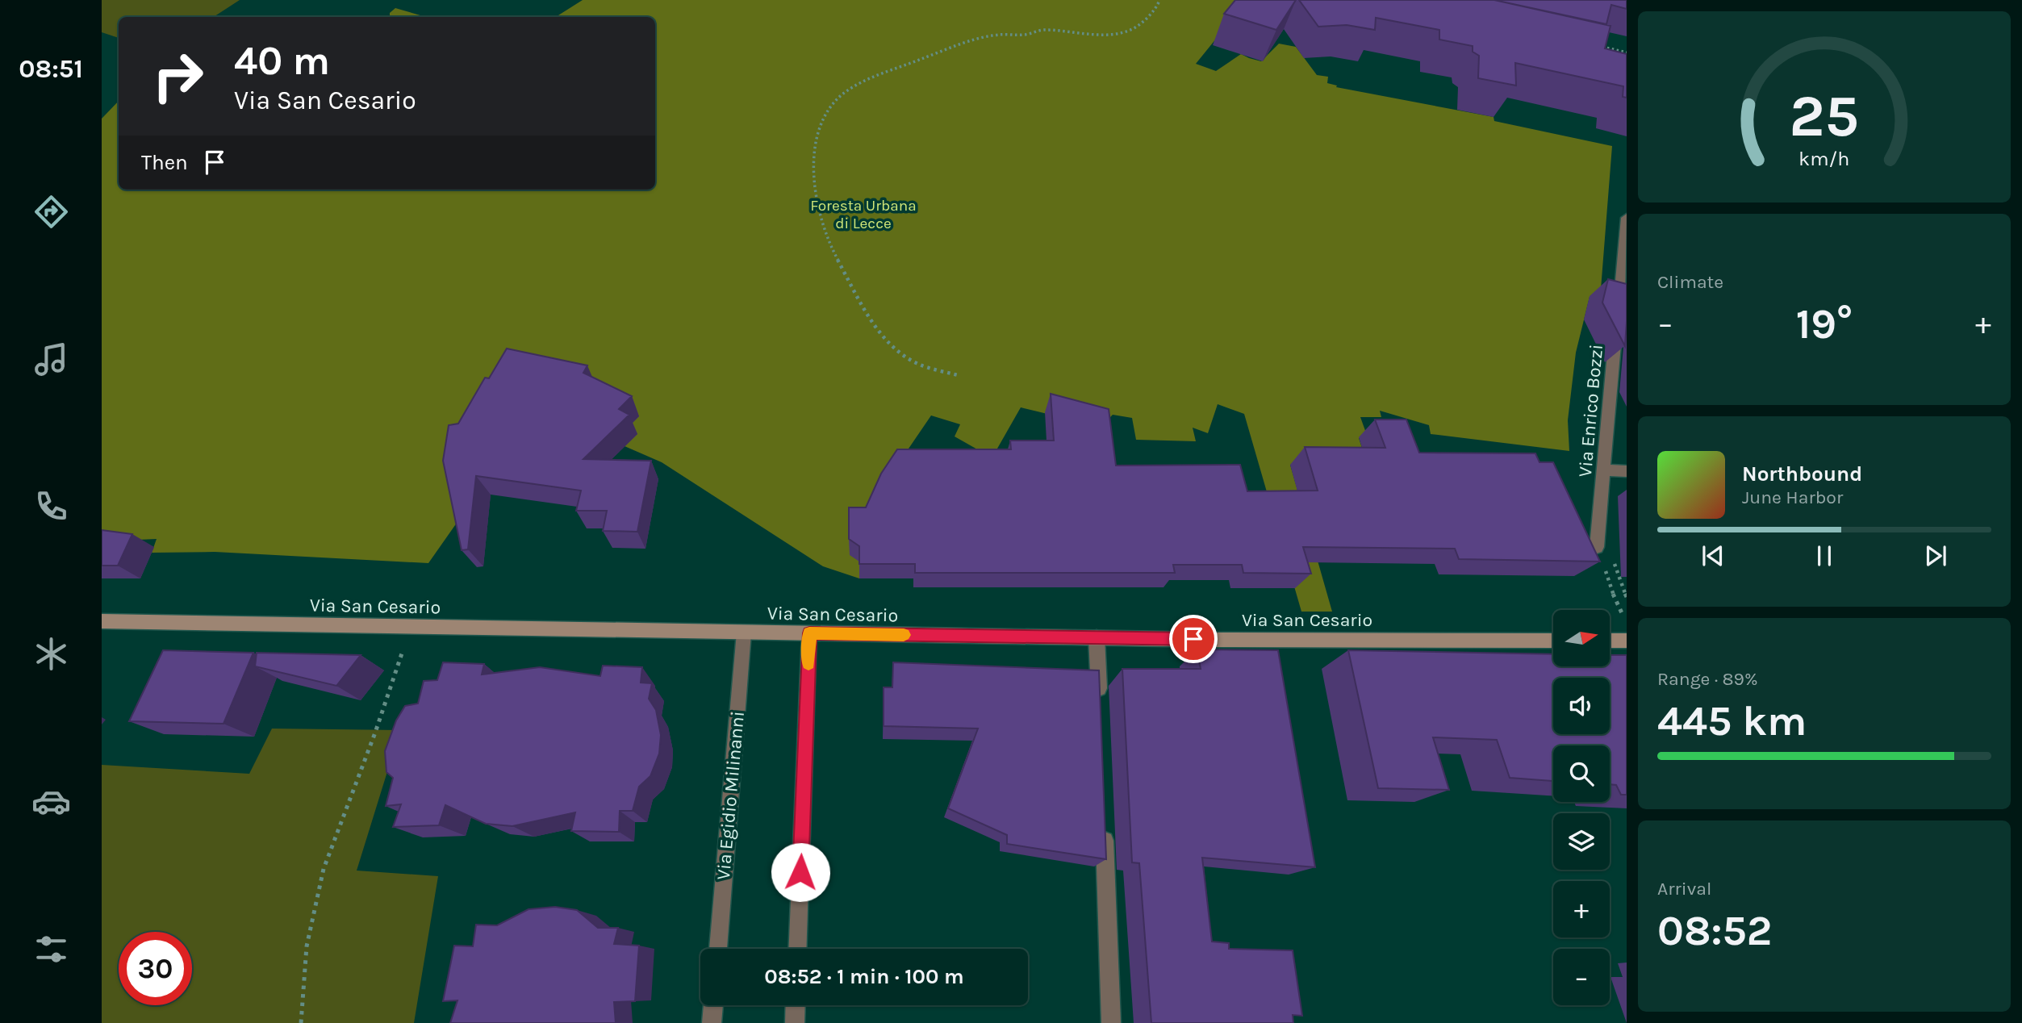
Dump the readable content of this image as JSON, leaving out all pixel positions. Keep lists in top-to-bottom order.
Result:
{
  "streets": {
    "main road": ["Via San Cesario"],
    "street": ["Via Enrico Bozzi", "Via Egidio Milinanni"]
  },
  "crossings": [
    ["Via San Cesario", "Via Egidio Milinanni"]
  ],
  "parks": ["Foresta Urbana di Lecce"],
  "north": "right",
  "page": {
    "tabs": "08:51",
    "turn": ["40 m", "Via San Cesario"],
    "then": "Then",
    "tile": [
      "Climate",
      ["Range · 89%", "445 km"],
      ["Arrival", "08:52"]
    ],
    "heat": ["−", "19°", "+"],
    "song": ["Northbound", "June Harbor"],
    "map_buttons": ["+", "−"],
    "limit": "30",
    "trip": "08:52 · 1 min · 100 m",
    "gauge": ["25", "km/h"]
  }
}
